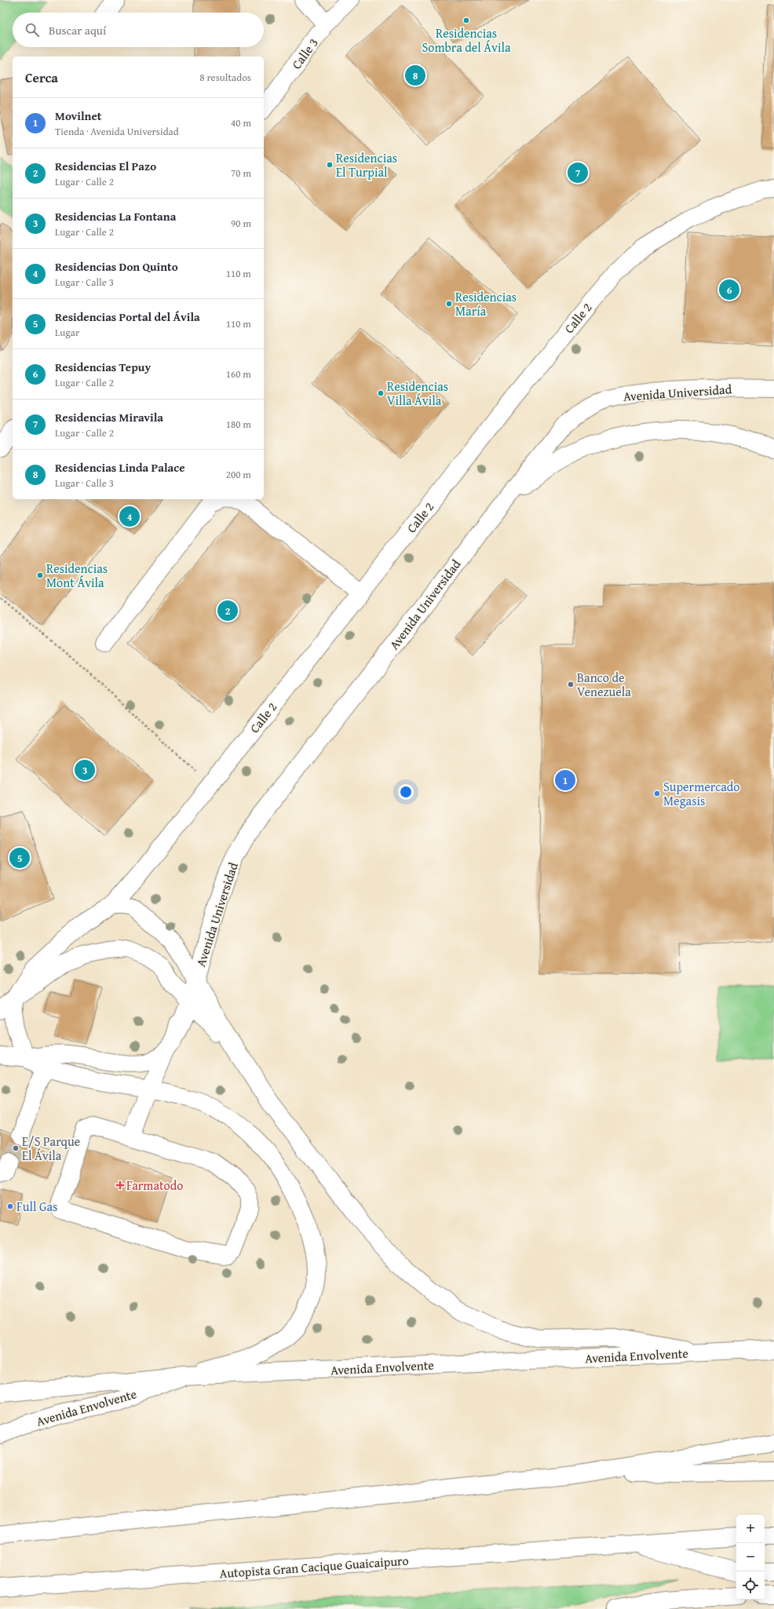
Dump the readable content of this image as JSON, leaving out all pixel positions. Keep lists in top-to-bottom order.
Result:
{
  "streets": {
    "main road": [
      "Calle 3",
      "Calle 2",
      "Avenida Universidad",
      "Avenida Envolvente",
      "Autopista Gran Cacique Guaicaipuro"
    ]
  },
  "places": {
    "other": [
      "Residencias Sombra del Ávila",
      "Residencias El Turpial",
      "Residencias María",
      "Residencias Villa Ávila",
      "Residencias Mont Ávila",
      "Banco de Venezuela",
      "Supermercado Megasis",
      "E/S Parque El Ávila",
      "Full Gas"
    ],
    "health": ["Farmatodo"]
  },
  "page": {
    "search": "Buscar aquí",
    "heading": ["Cerca", "8 resultados"],
    "pins": [
      "8",
      "7",
      "6",
      "4",
      "2",
      "3",
      "1",
      "5"
    ],
    "list": [
      {
        "mark": "1",
        "name": "Movilnet",
        "note": "Tienda · Avenida Universidad",
        "value": "40 m"
      },
      {
        "mark": "2",
        "name": "Residencias El Pazo",
        "note": "Lugar · Calle 2",
        "value": "70 m"
      },
      {
        "mark": "3",
        "name": "Residencias La Fontana",
        "note": "Lugar · Calle 2",
        "value": "90 m"
      },
      {
        "mark": "4",
        "name": "Residencias Don Quinto",
        "note": "Lugar · Calle 3",
        "value": "110 m"
      },
      {
        "mark": "5",
        "name": "Residencias Portal del Ávila",
        "note": "Lugar",
        "value": "110 m"
      },
      {
        "mark": "6",
        "name": "Residencias Tepuy",
        "note": "Lugar · Calle 2",
        "value": "160 m"
      },
      {
        "mark": "7",
        "name": "Residencias Miravila",
        "note": "Lugar · Calle 2",
        "value": "180 m"
      },
      {
        "mark": "8",
        "name": "Residencias Linda Palace",
        "note": "Lugar · Calle 3",
        "value": "200 m"
      }
    ],
    "map_buttons": ["+", "−"]
  }
}
